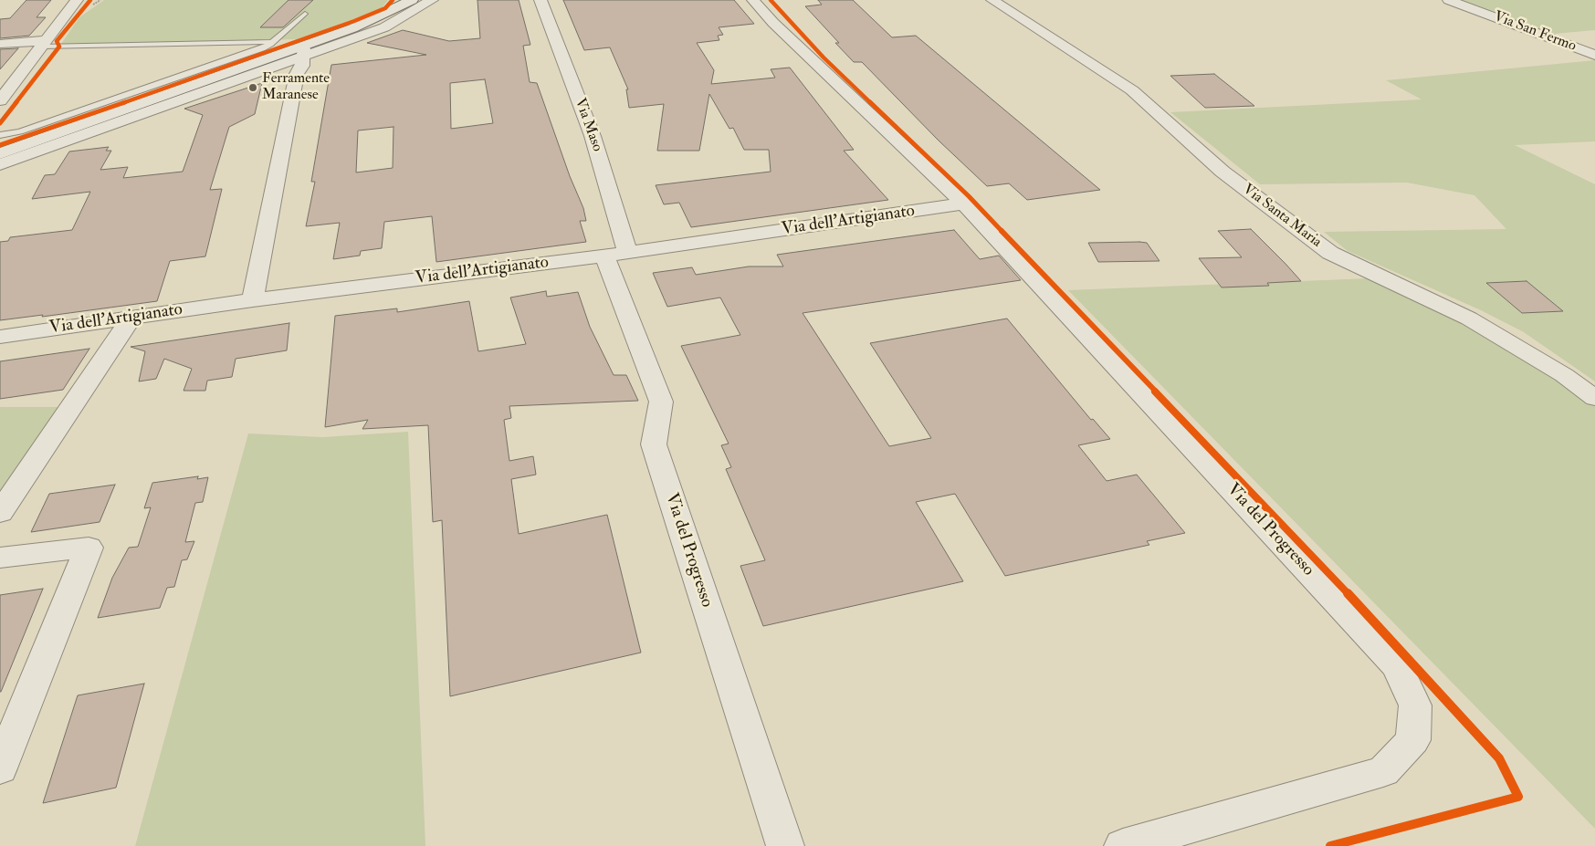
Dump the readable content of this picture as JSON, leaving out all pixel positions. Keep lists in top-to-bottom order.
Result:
{
  "streets": {
    "street": [
      "Via San Fermo",
      "Via Maso",
      "Via Santa Maria",
      "Via dell'Artigianato",
      "Via del Progresso"
    ]
  },
  "crossings": [
    ["Via Maso", "Via dell'Artigianato"],
    ["Via Maso", "Via del Progresso"],
    ["Via dell'Artigianato", "Via del Progresso"]
  ],
  "places": ["Ferramente Maranese"]
}
